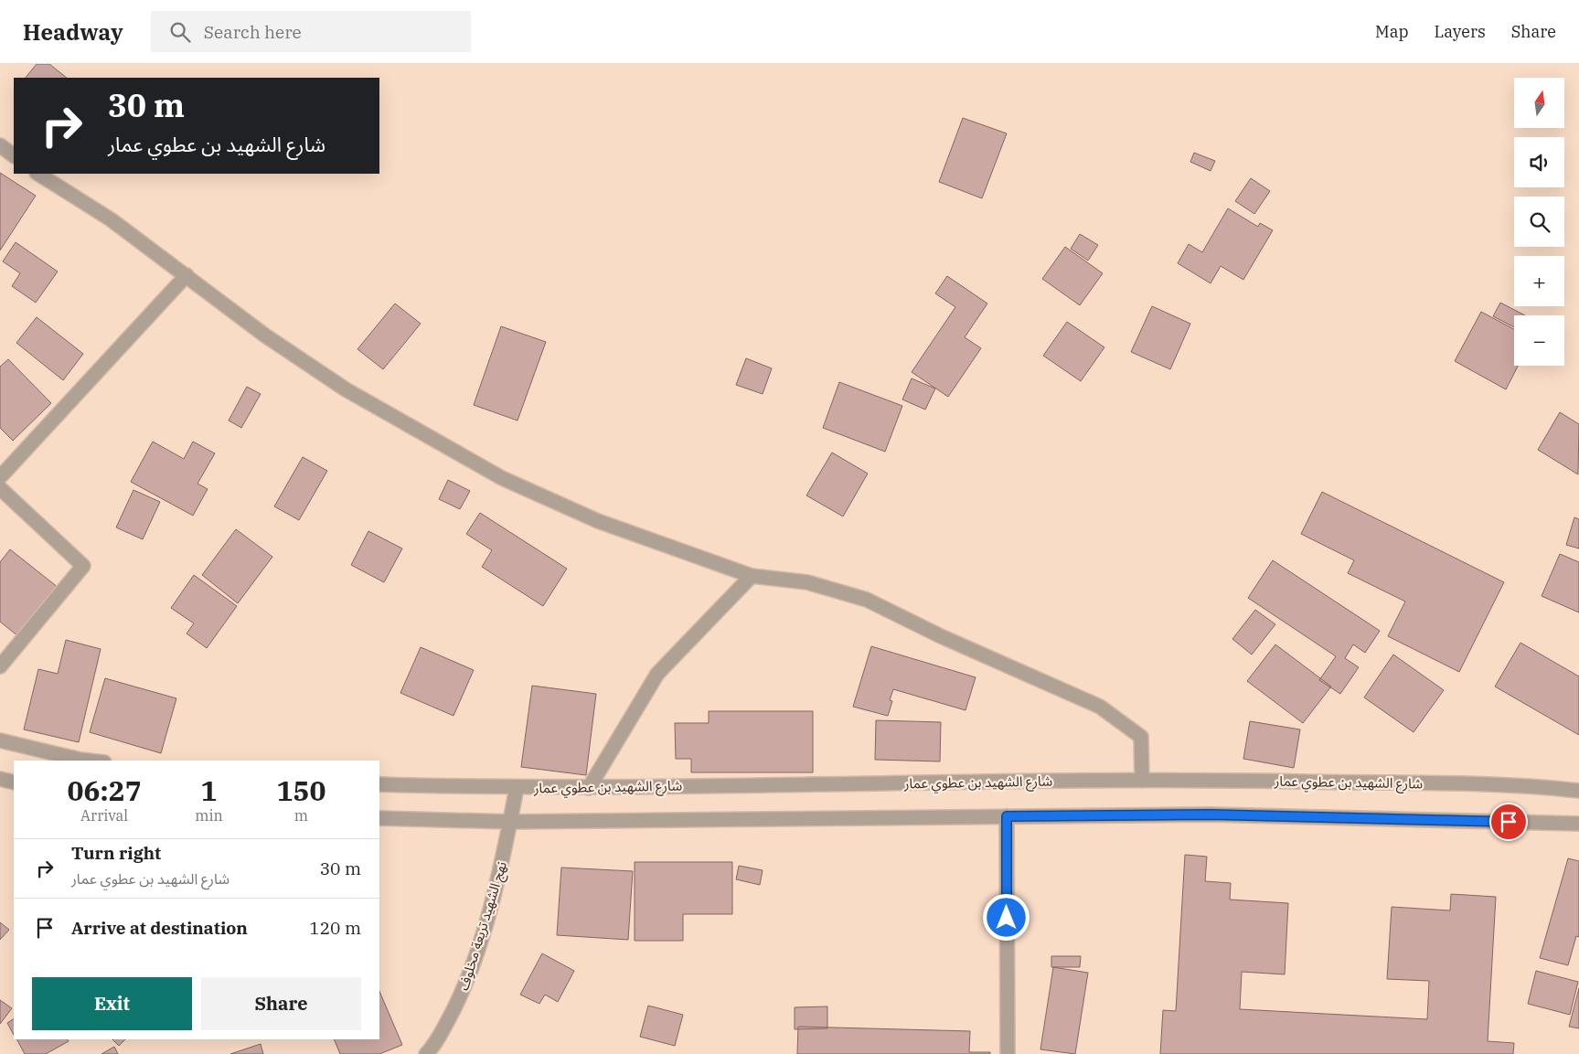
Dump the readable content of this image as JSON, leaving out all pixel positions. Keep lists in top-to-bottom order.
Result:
{
  "streets": {
    "street": ["شارع الشهيد بن عطوي عمار", "نهج الشهيد تريعة مخلوف"]
  },
  "crossings": [
    ["شارع الشهيد بن عطوي عمار", "نهج الشهيد تريعة مخلوف"]
  ],
  "north": "top",
  "page": {
    "header": "Headway",
    "search": "Search here",
    "nav": ["Map", "Layers", "Share"],
    "map_buttons": ["+", "−"],
    "turn": ["30 m", "شارع الشهيد بن عطوي عمار"],
    "eta": [
      "06:27",
      "Arrival",
      "1",
      "min",
      "150",
      "m"
    ],
    "list": [
      {
        "name": "Turn right",
        "note": "شارع الشهيد بن عطوي عمار",
        "value": "30 m"
      },
      {
        "name": "Arrive at destination",
        "value": "120 m"
      }
    ],
    "buttons": ["Exit", "Share"]
  }
}
